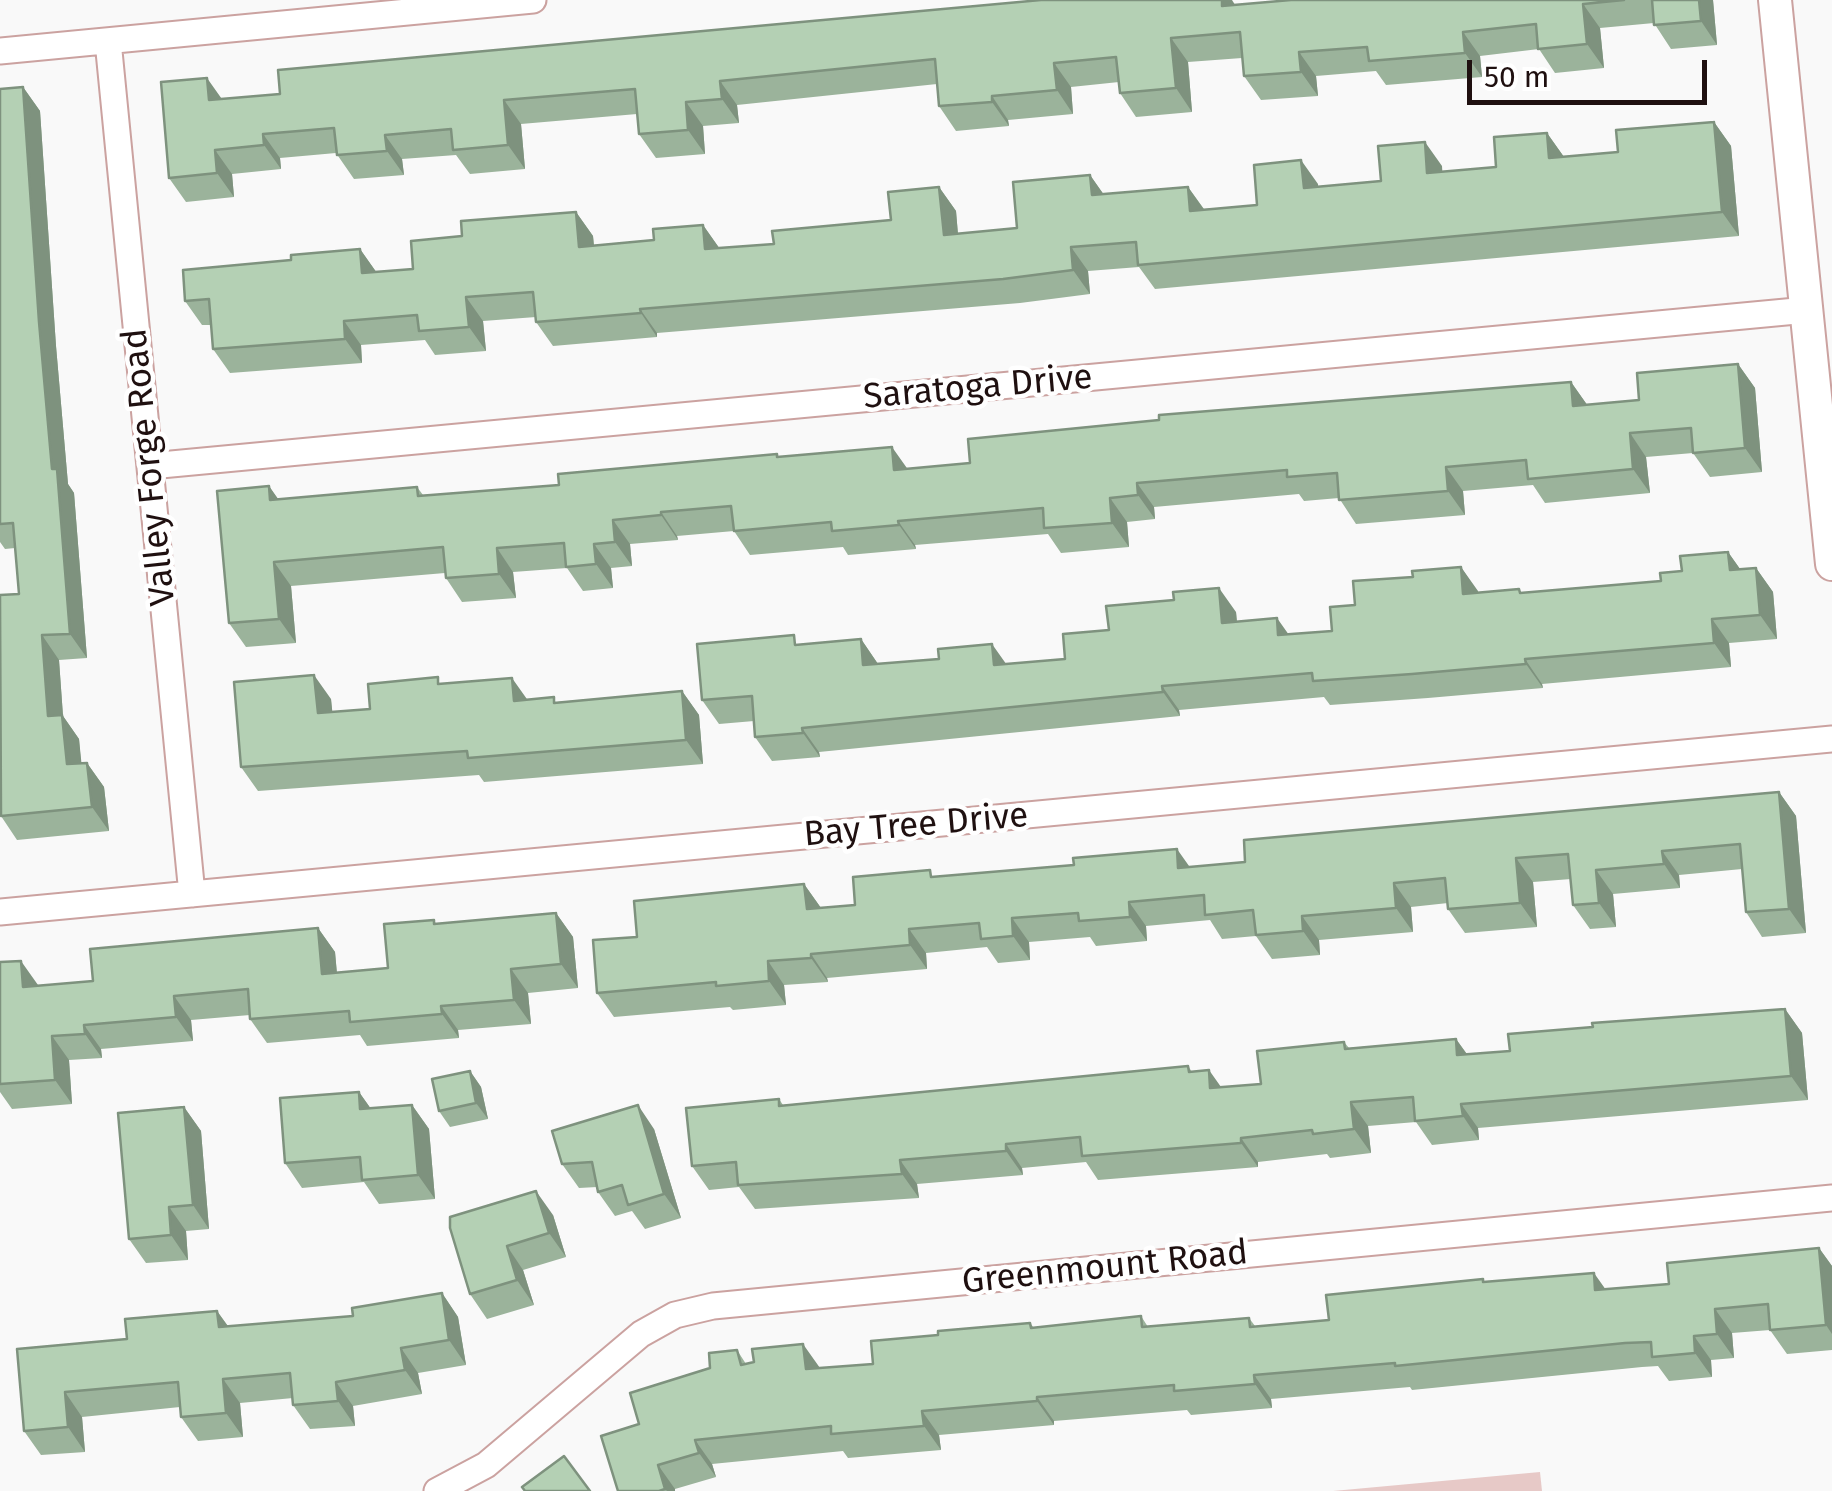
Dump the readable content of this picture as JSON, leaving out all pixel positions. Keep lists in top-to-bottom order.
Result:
{
  "streets": {
    "street": [
      "Saratoga Drive",
      "Valley Forge Road",
      "Bay Tree Drive",
      "Greenmount Road"
    ]
  },
  "crossings": [
    ["Saratoga Drive", "Valley Forge Road"],
    ["Valley Forge Road", "Bay Tree Drive"]
  ],
  "scale_bar": "50 m"
}
